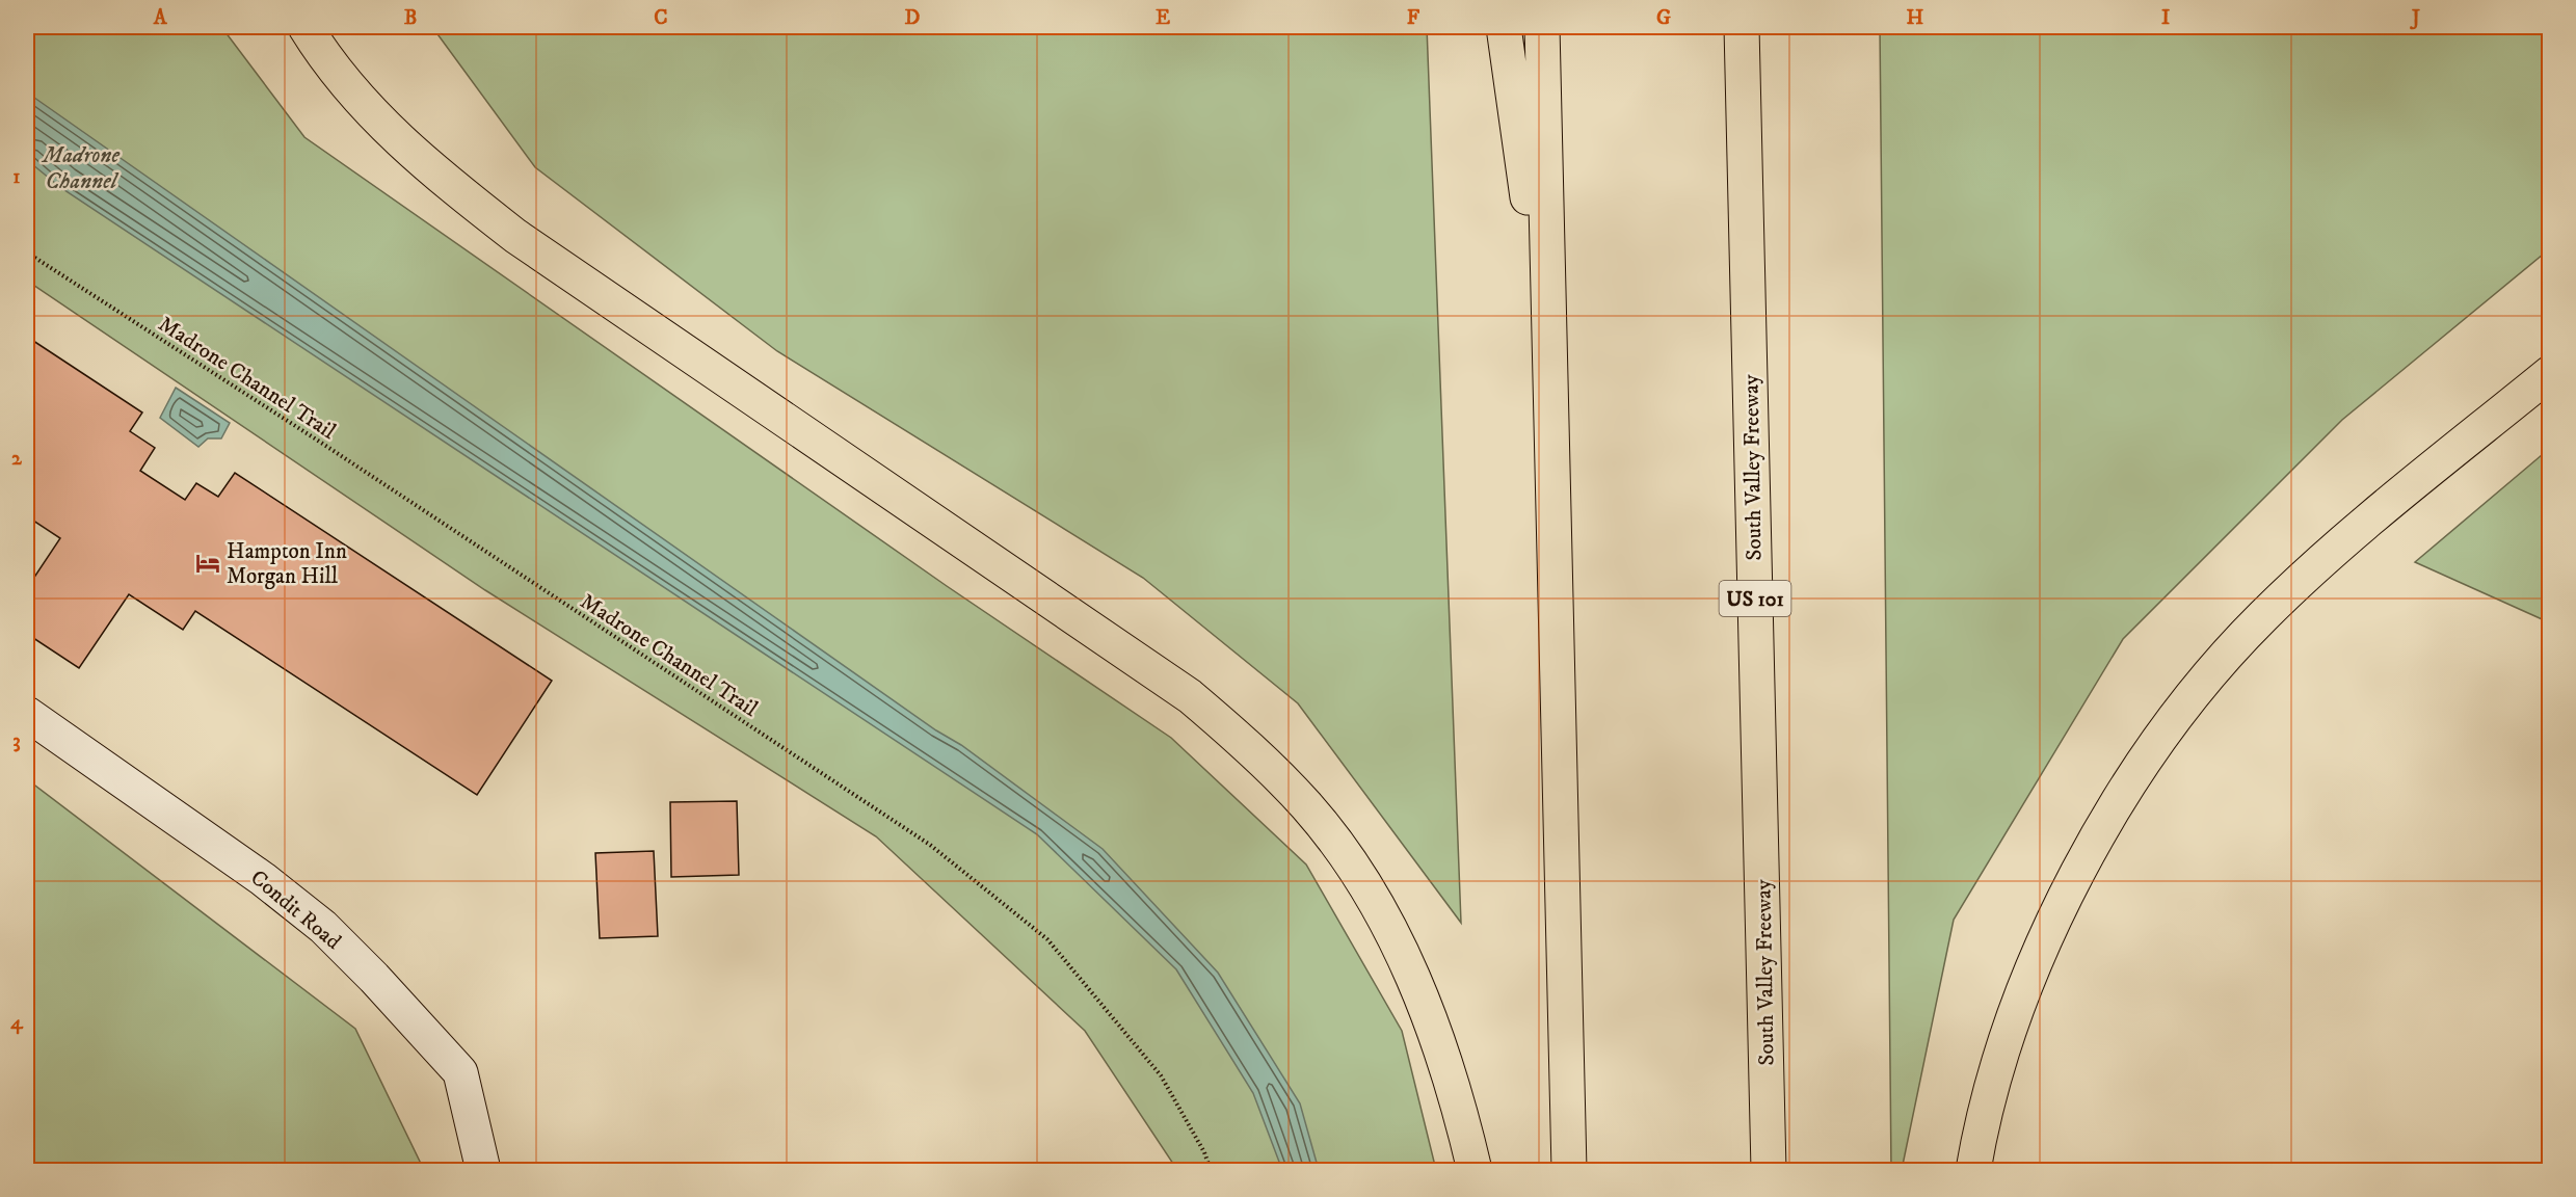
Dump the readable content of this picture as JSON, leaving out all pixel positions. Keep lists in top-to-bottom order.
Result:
{
  "streets": {
    "highway": ["South Valley Freeway", "US 101"],
    "street": ["Condit Road"],
    "path": ["Madrone Channel Trail"]
  },
  "water": ["Madrone Channel"],
  "places": {
    "hotel": ["Hampton Inn Morgan Hill"]
  },
  "grid": {
    "columns": [
      "A",
      "B",
      "C",
      "D",
      "E",
      "F",
      "G",
      "H",
      "I",
      "J"
    ],
    "rows": [
      "1",
      "2",
      "3",
      "4"
    ]
  }
}
